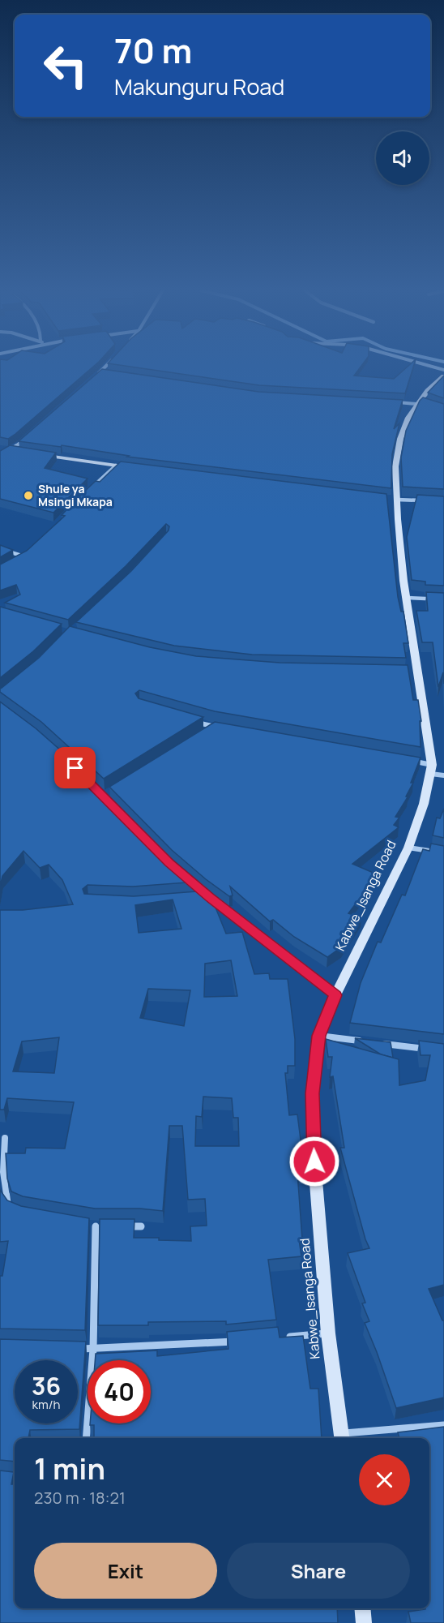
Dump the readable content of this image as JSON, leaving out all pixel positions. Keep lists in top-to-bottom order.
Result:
{
  "streets": {
    "street": ["Kabwe_Isanga Road"]
  },
  "places": ["Shule ya Msingi Mkapa"],
  "page": {
    "turn": ["70 m", "Makunguru Road"],
    "speed": "36 km/h",
    "limit": "40",
    "heading": ["1 min", "230 m · 18:21"],
    "buttons": ["Exit", "Share"]
  }
}
